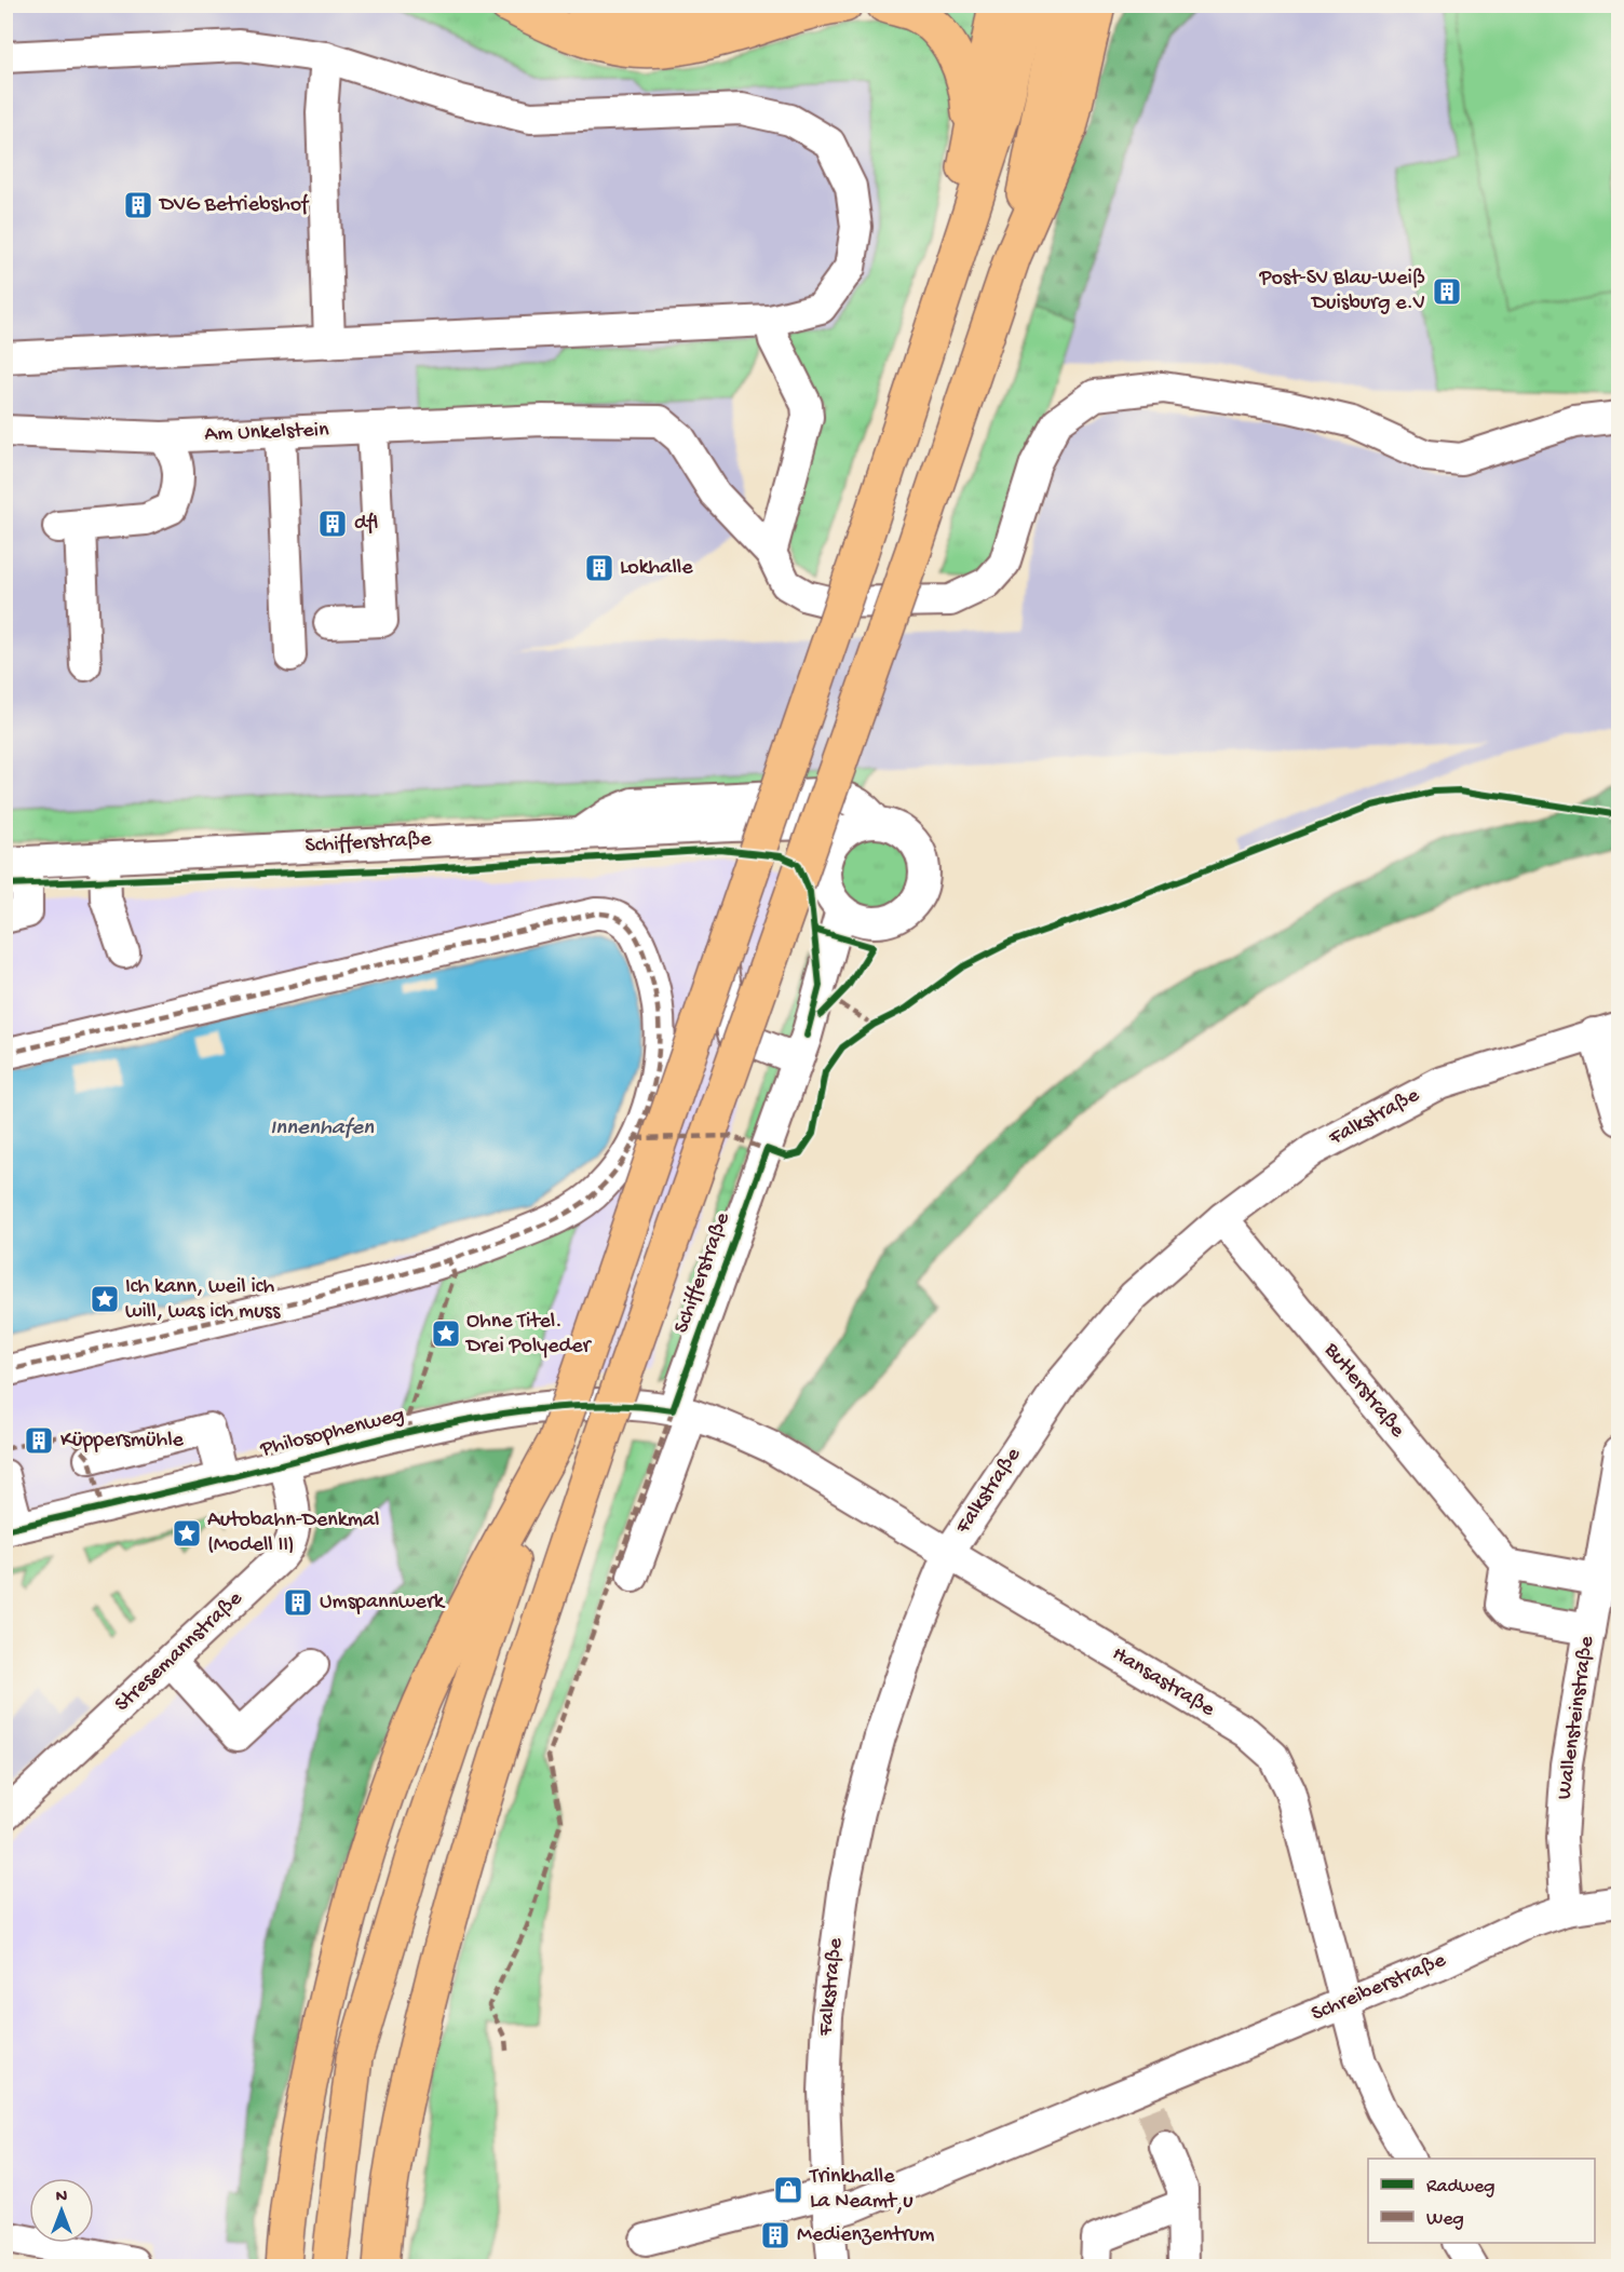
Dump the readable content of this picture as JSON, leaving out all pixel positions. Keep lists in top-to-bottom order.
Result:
{
  "streets": {
    "street": [
      "Am Unkelstein",
      "Schifferstraße",
      "Falkstraße",
      "Butlerstraße",
      "Philosophenweg",
      "Stresemannstraße",
      "Hansastraße",
      "Wallensteinstraße",
      "Schreiberstraße"
    ]
  },
  "crossings": [
    ["Schifferstraße", "Philosophenweg"],
    ["Schifferstraße", "Hansastraße"],
    ["Falkstraße", "Butlerstraße"],
    ["Falkstraße", "Hansastraße"],
    ["Falkstraße", "Schreiberstraße"],
    ["Philosophenweg", "Stresemannstraße"],
    ["Philosophenweg", "Hansastraße"],
    ["Hansastraße", "Schreiberstraße"],
    ["Wallensteinstraße", "Schreiberstraße"]
  ],
  "water": ["Innenhafen"],
  "places": {
    "building": [
      "DVG Betriebshof",
      "Post-SV Blau-Weiß Duisburg e.V",
      "dfl",
      "Lokhalle",
      "Küppersmühle",
      "Umspannwerk",
      "Medienzentrum"
    ],
    "place": ["Ich kann, weil ich will, was ich muss", "Ohne Titel. Drei Polyeder", "Autobahn-Denkmal (Modell II)"],
    "shop": ["Trinkhalle La Neamțu"]
  },
  "legend": ["Radweg", "Weg"],
  "north": "top"
}
